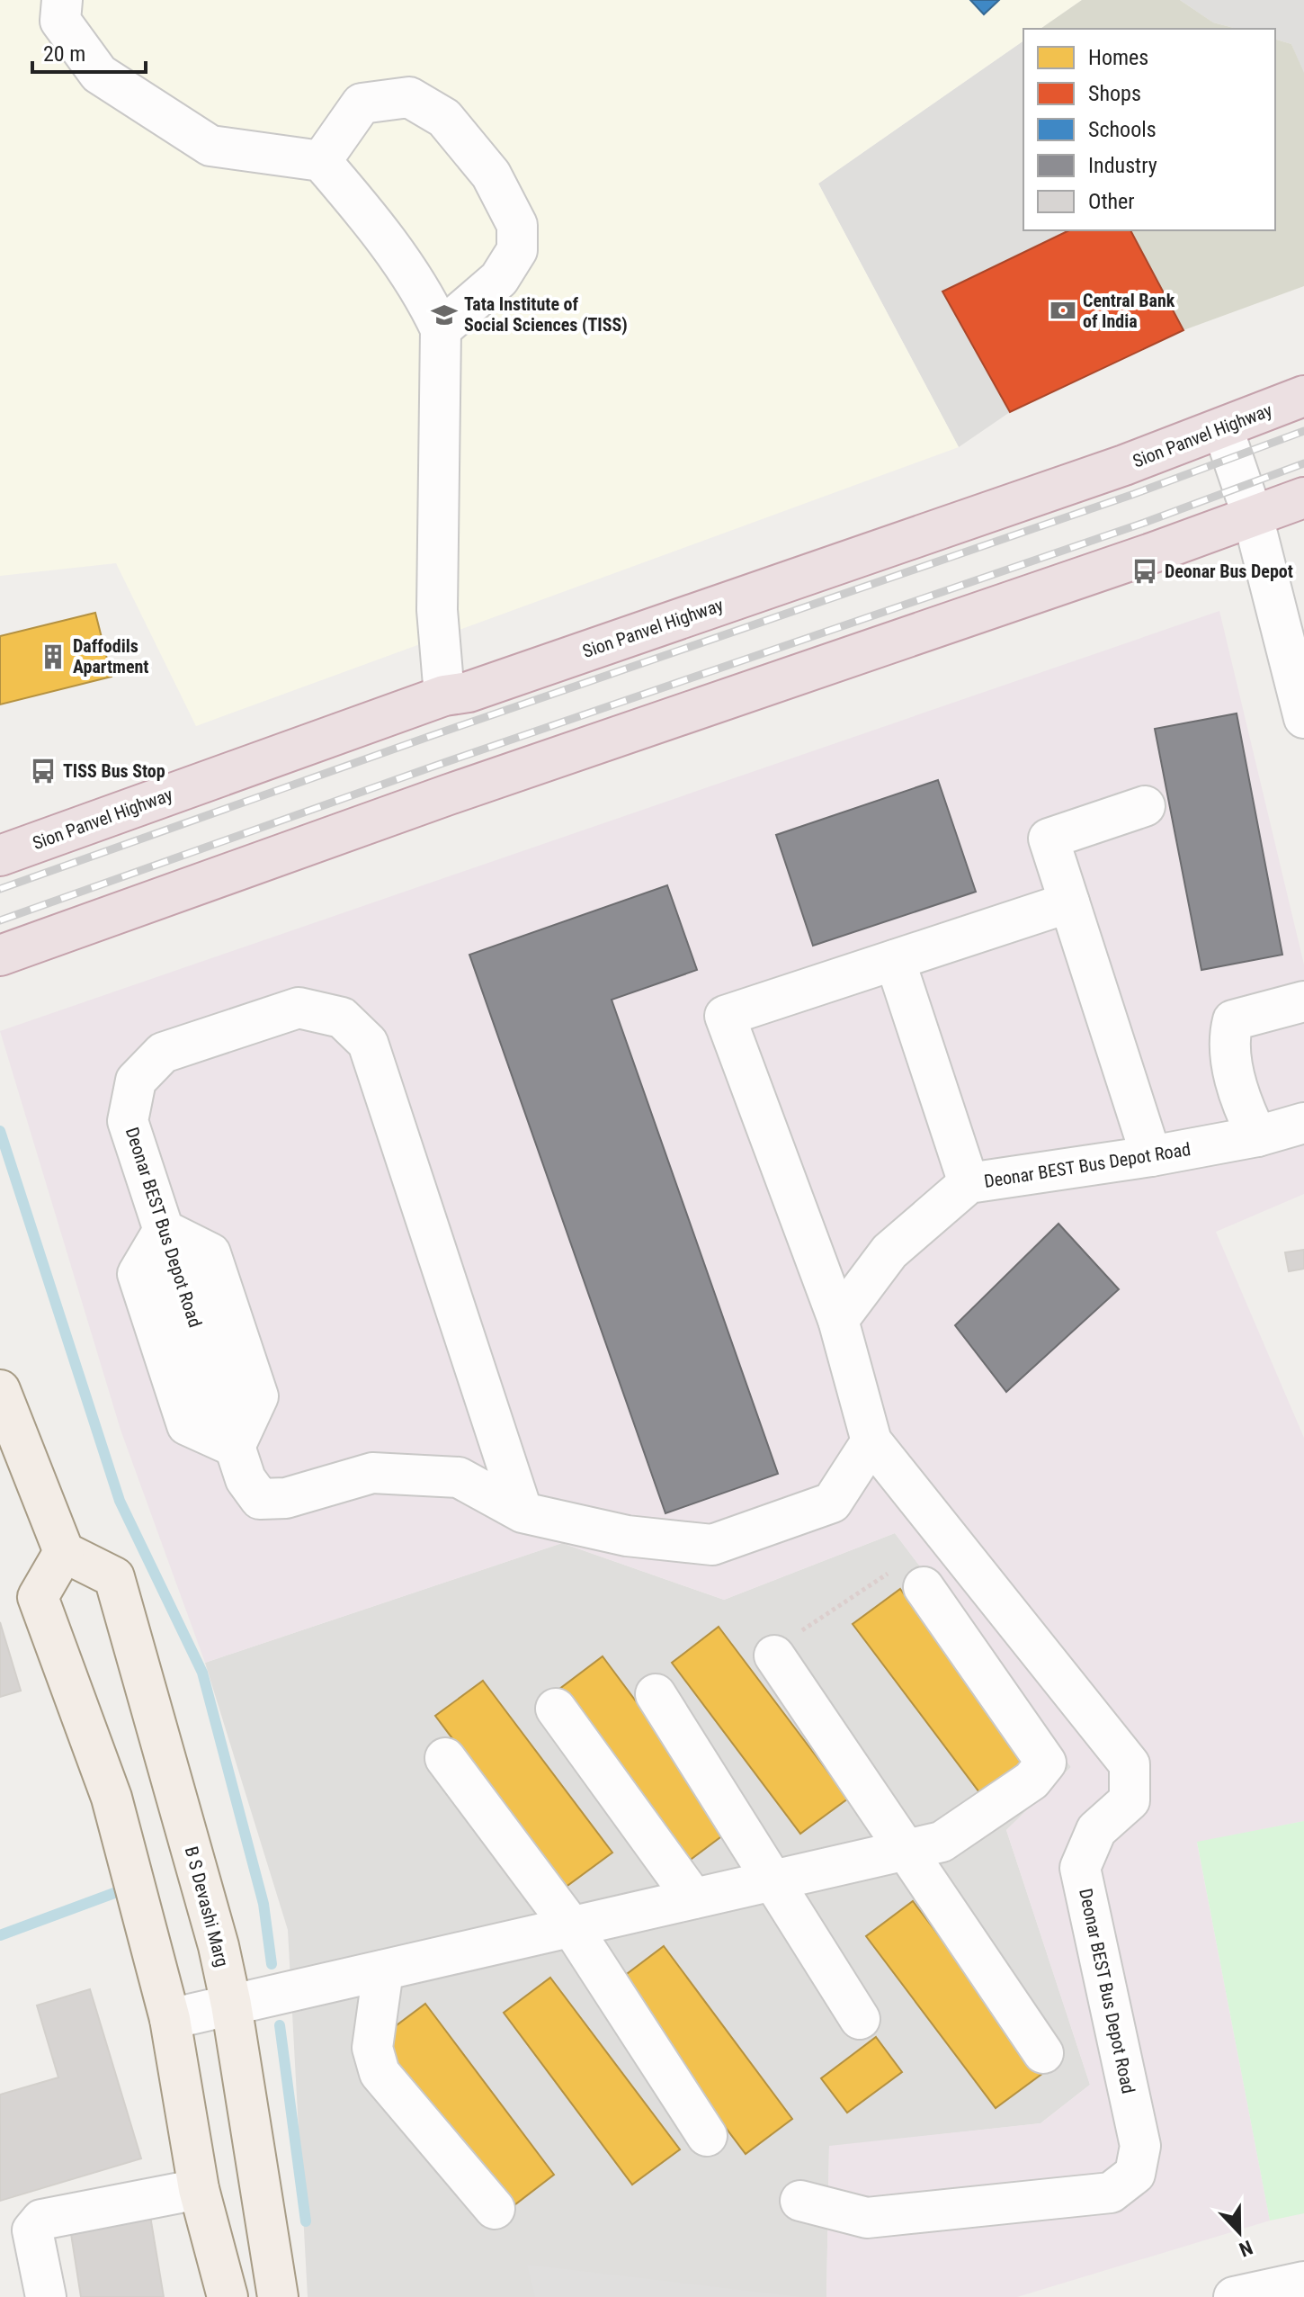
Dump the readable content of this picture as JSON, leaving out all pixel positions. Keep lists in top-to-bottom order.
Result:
{
  "streets": {
    "highway": ["Sion Panvel Highway"],
    "main road": ["B S Devashi Marg"],
    "street": ["Deonar BEST Bus Depot Road"]
  },
  "places": {
    "bank": ["Central Bank of India"],
    "school or university": ["Tata Institute of Social Sciences (TISS)"],
    "bus stop": ["Deonar Bus Depot", "TISS Bus Stop"],
    "building": ["Daffodils Apartment"]
  },
  "legend": [
    "Homes",
    "Shops",
    "Schools",
    "Industry",
    "Other"
  ],
  "scale_bar": "20 m",
  "north": "bottom"
}
